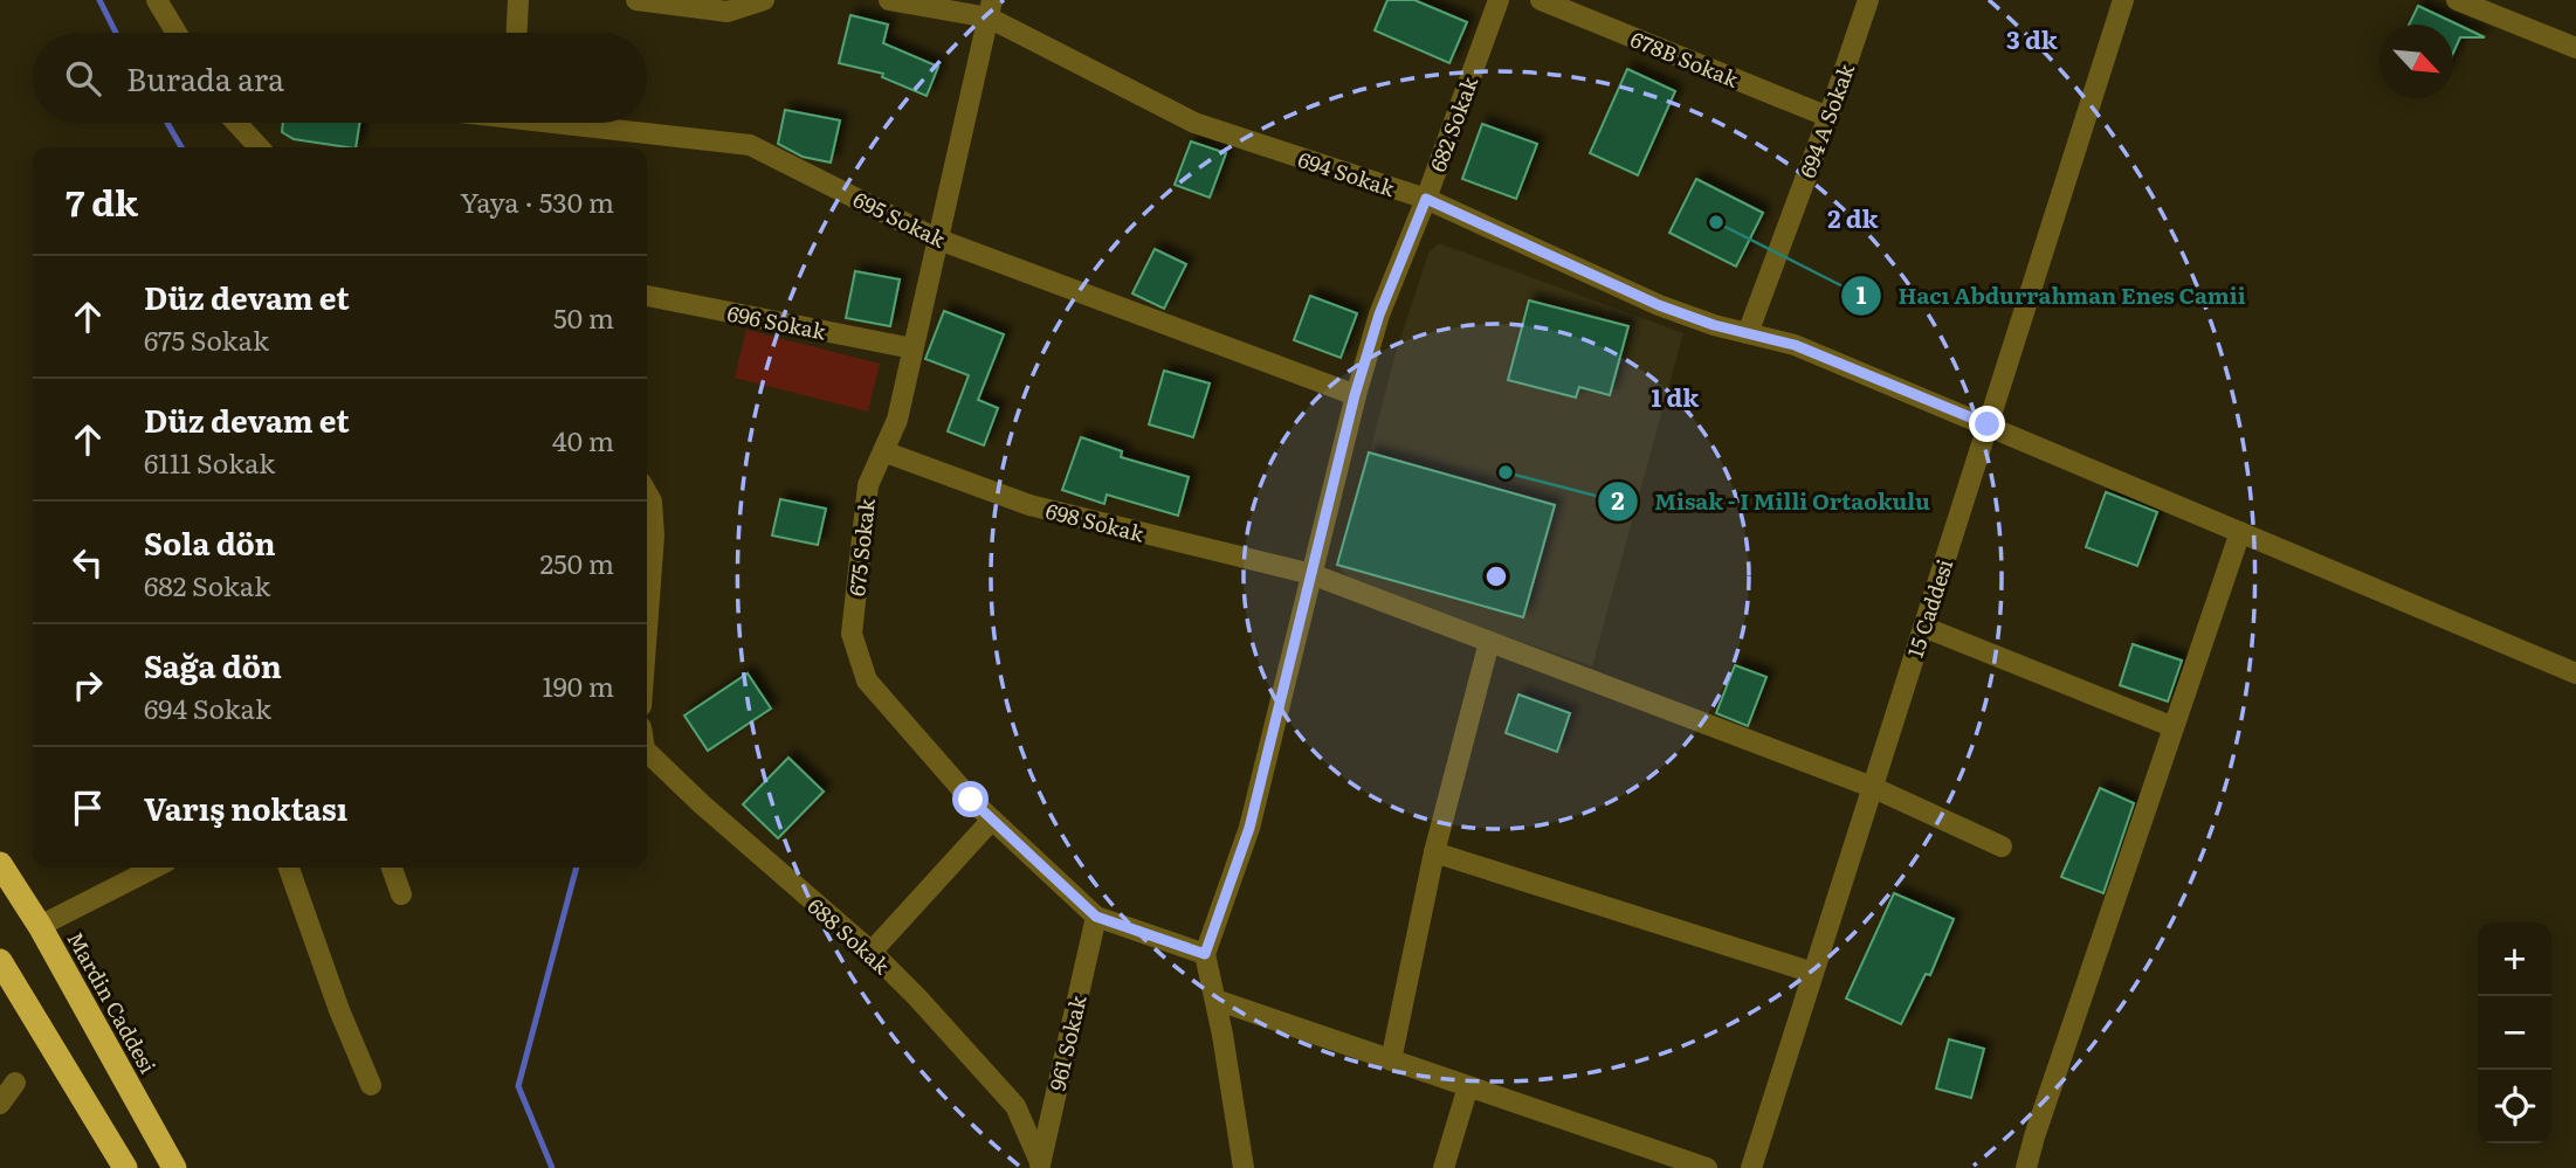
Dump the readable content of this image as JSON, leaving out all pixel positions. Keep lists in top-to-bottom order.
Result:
{
  "streets": {
    "highway": ["Mardin Caddesi"],
    "street": [
      "678B Sokak",
      "694 A Sokak",
      "682 Sokak",
      "694 Sokak",
      "695 Sokak",
      "696 Sokak",
      "698 Sokak",
      "675 Sokak",
      "15 Caddesi",
      "688 Sokak",
      "961 Sokak"
    ]
  },
  "crossings": [
    ["678B Sokak", "694 A Sokak"],
    ["694 A Sokak", "694 Sokak"],
    ["682 Sokak", "694 Sokak"],
    ["682 Sokak", "695 Sokak"],
    ["682 Sokak", "698 Sokak"],
    ["694 Sokak", "675 Sokak"],
    ["694 Sokak", "15 Caddesi"],
    ["695 Sokak", "675 Sokak"],
    ["696 Sokak", "675 Sokak"],
    ["698 Sokak", "675 Sokak"],
    ["698 Sokak", "15 Caddesi"],
    ["675 Sokak", "961 Sokak"],
    ["688 Sokak", "961 Sokak"]
  ],
  "places": ["Hacı Abdurrahman Enes Camii", "Misak - I Milli Ortaokulu"],
  "north": "bottom right",
  "page": {
    "search": "Burada ara",
    "heading": ["7 dk", "Yaya · 530 m"],
    "list": [
      ["Düz devam et", "675 Sokak", "50 m"],
      ["Düz devam et", "6111 Sokak", "40 m"],
      ["Sola dön", "682 Sokak", "250 m"],
      ["Sağa dön", "694 Sokak", "190 m"],
      "Varış noktası"
    ],
    "map_buttons": ["+", "−"]
  },
  "rings": ["3 dk", "2 dk", "1 dk"]
}
